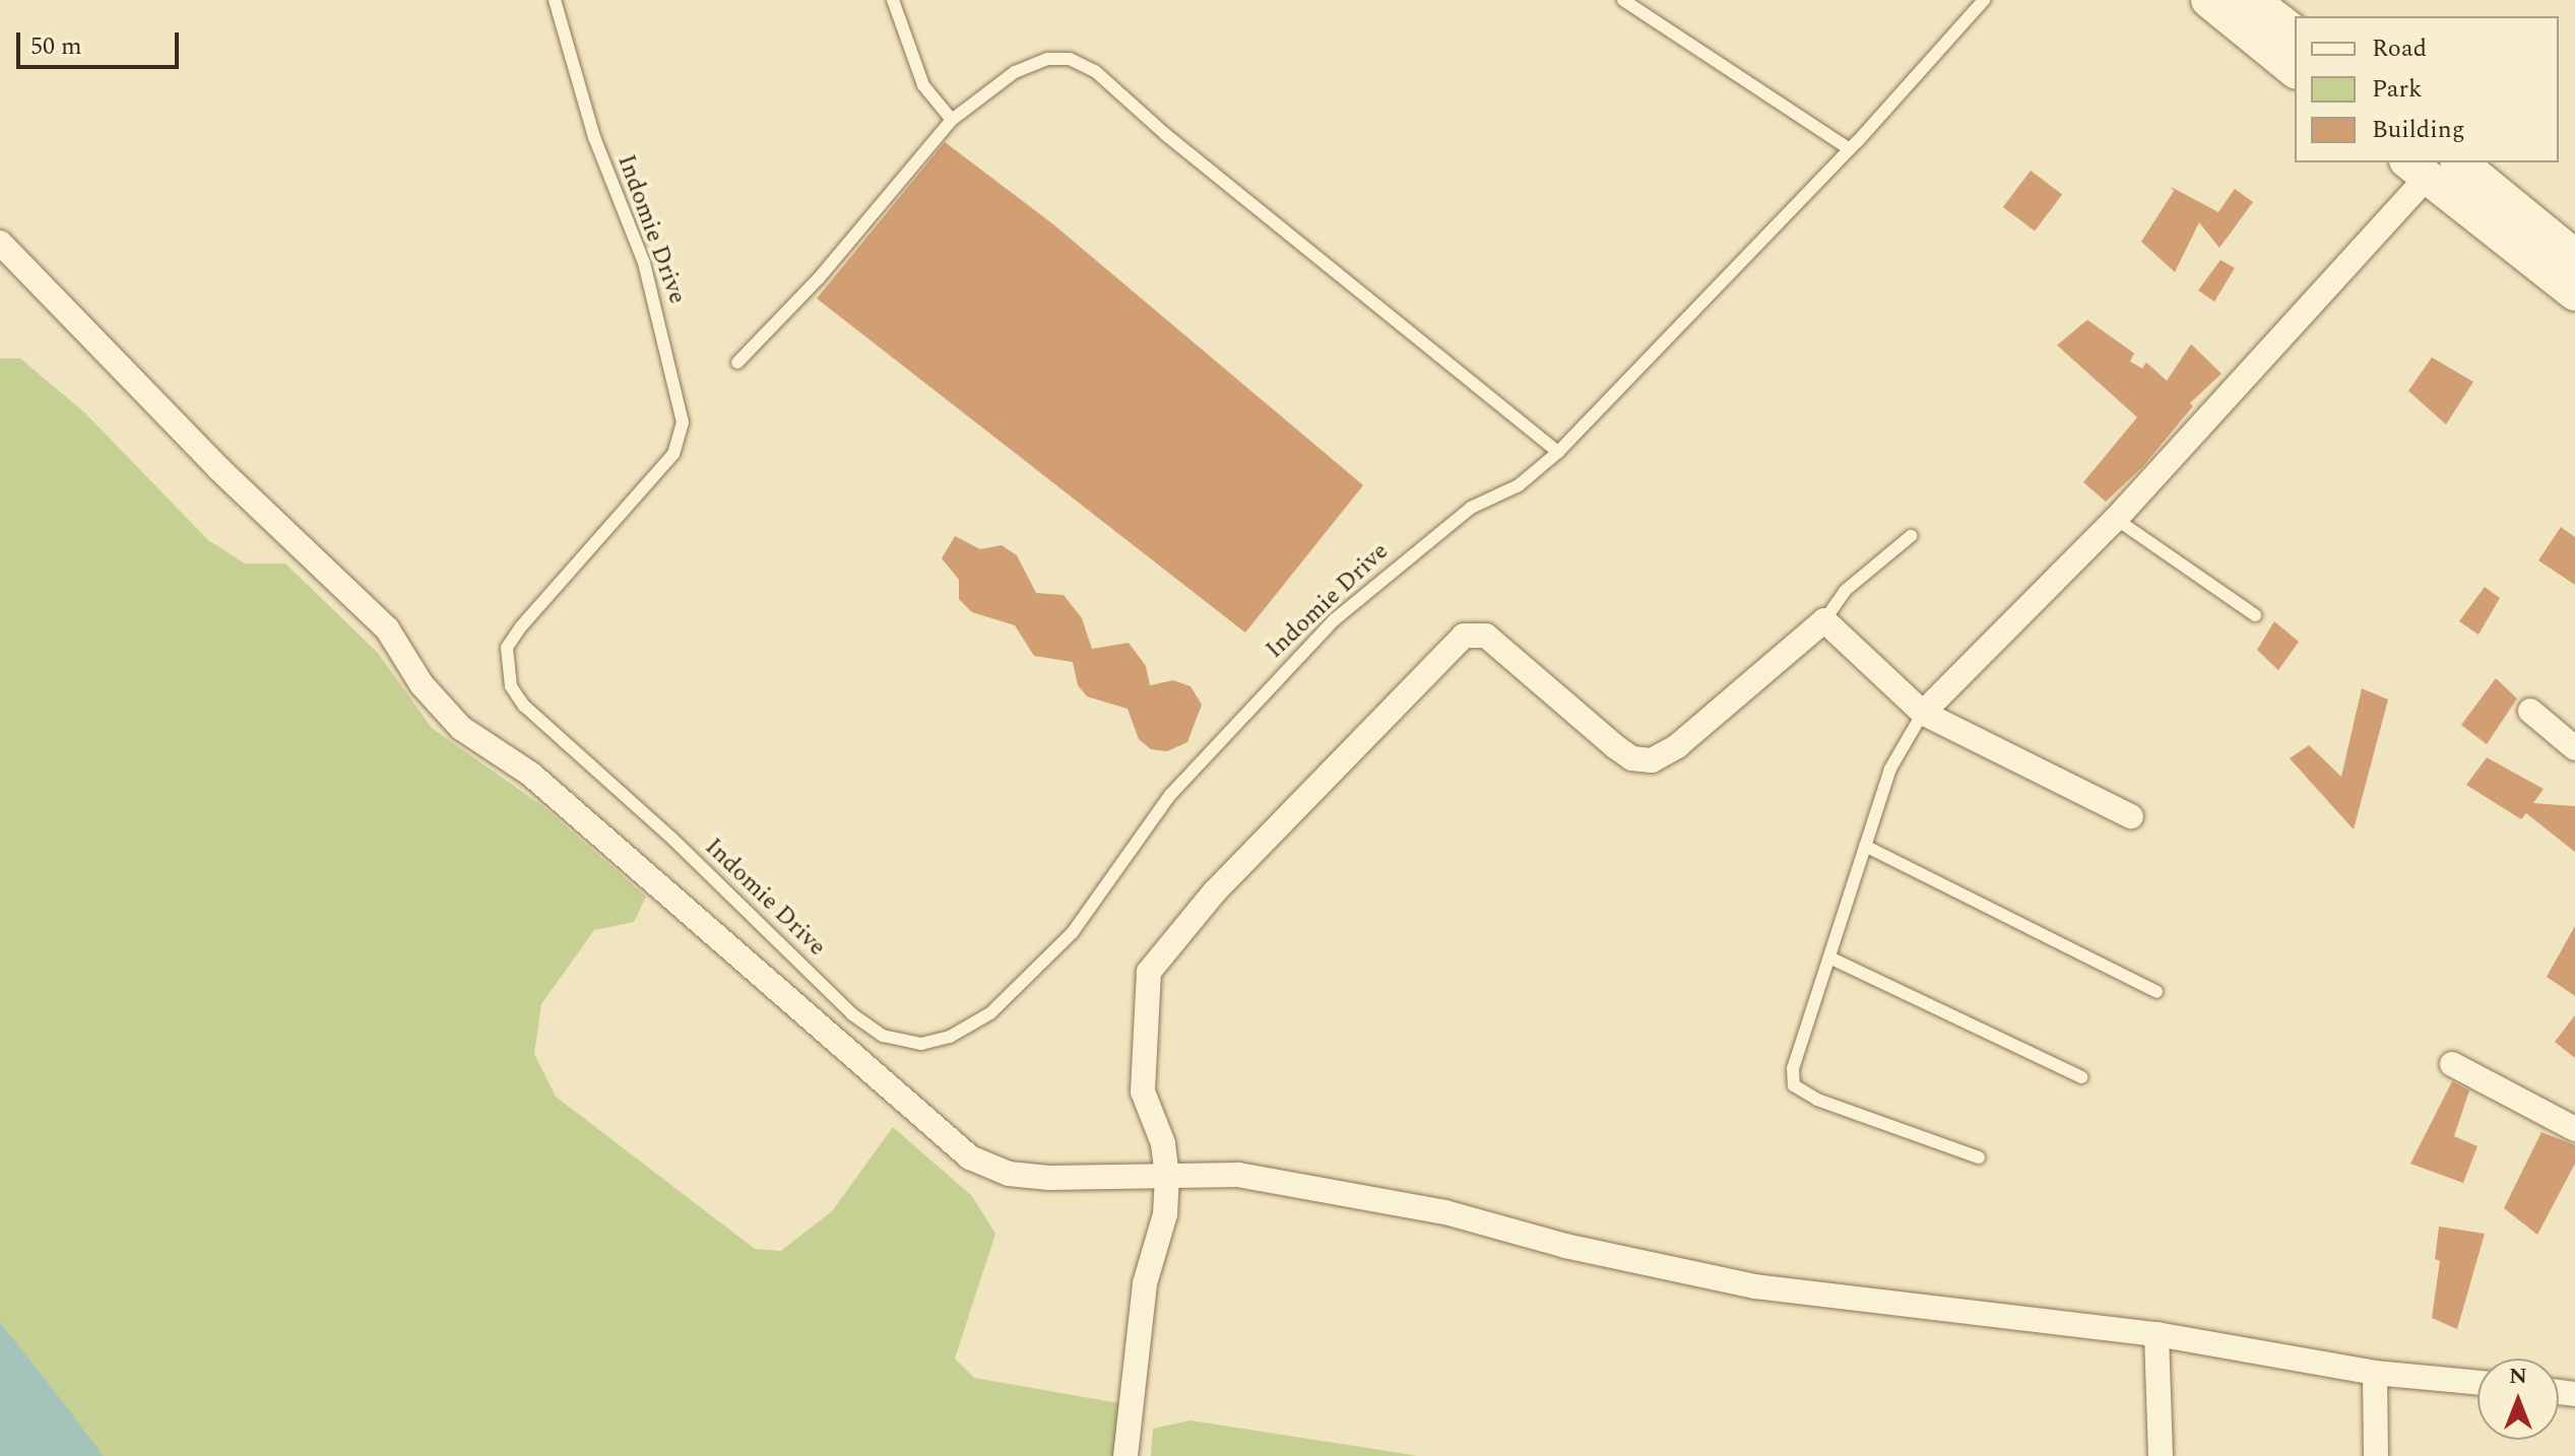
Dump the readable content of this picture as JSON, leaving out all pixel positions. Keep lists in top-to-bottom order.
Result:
{
  "streets": {
    "lane": ["Indomie Drive"]
  },
  "legend": ["Road", "Park", "Building"],
  "scale_bar": "50 m",
  "north": "top"
}
